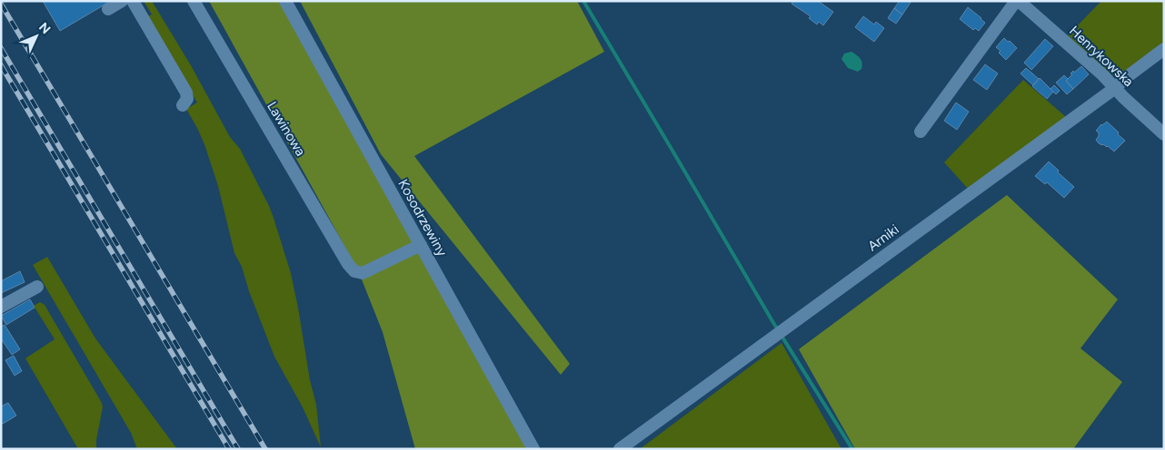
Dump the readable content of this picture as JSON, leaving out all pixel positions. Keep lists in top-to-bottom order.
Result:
{
  "streets": {
    "street": [
      "Henrykowska",
      "Lawinowa",
      "Kosodrzewiny",
      "Arniki"
    ]
  },
  "crossings": [
    ["Henrykowska", "Arniki"],
    ["Lawinowa", "Kosodrzewiny"]
  ],
  "north": "top right"
}
